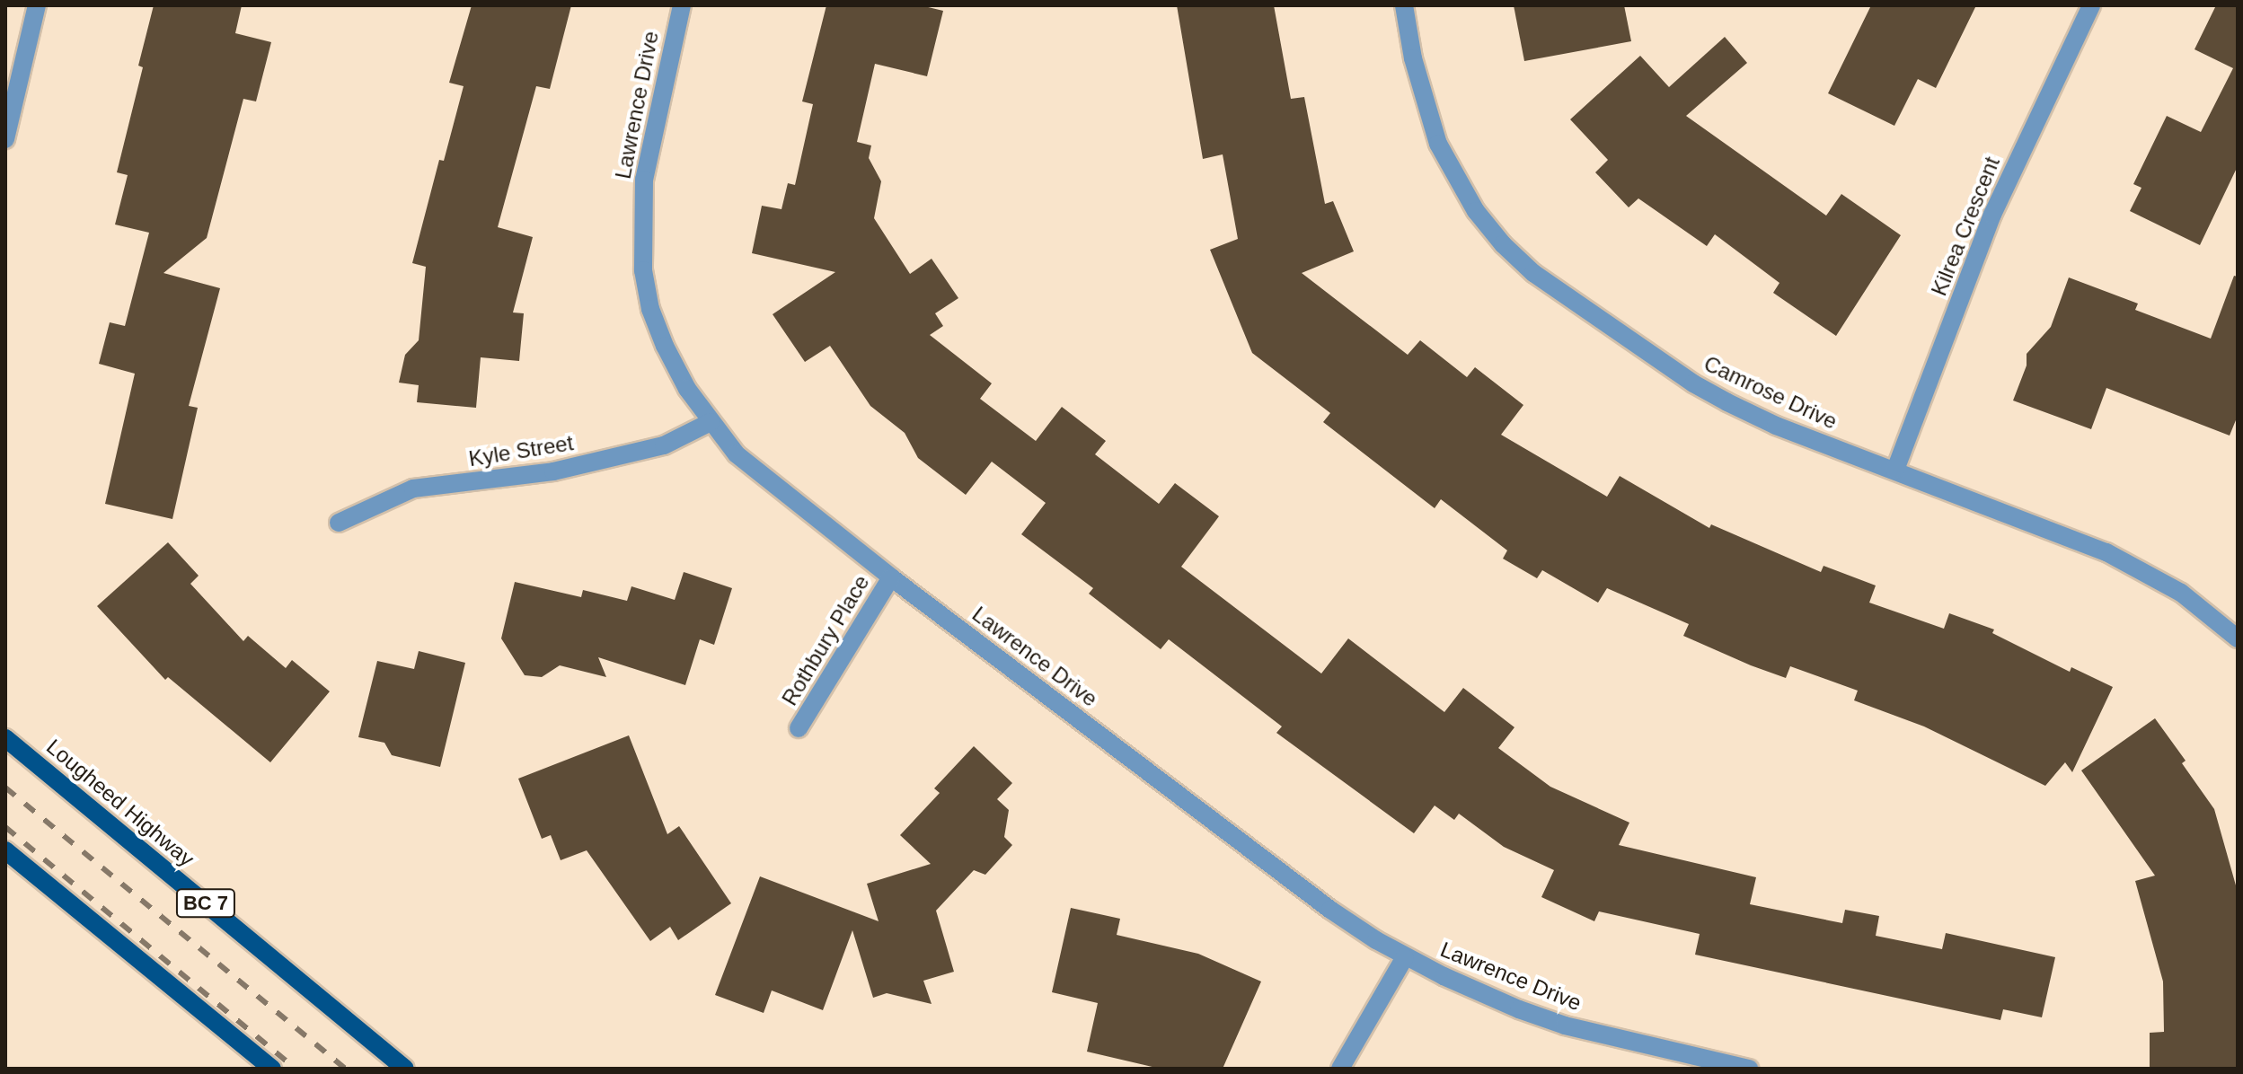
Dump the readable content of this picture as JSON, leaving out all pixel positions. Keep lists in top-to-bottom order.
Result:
{
  "streets": {
    "main road": ["Lougheed Highway", "BC 7"],
    "street": [
      "Lawrence Drive",
      "Kilrea Crescent",
      "Camrose Drive",
      "Kyle Street",
      "Rothbury Place"
    ]
  },
  "crossings": [
    ["Lawrence Drive", "Kyle Street"],
    ["Lawrence Drive", "Rothbury Place"],
    ["Kilrea Crescent", "Camrose Drive"]
  ]
}
